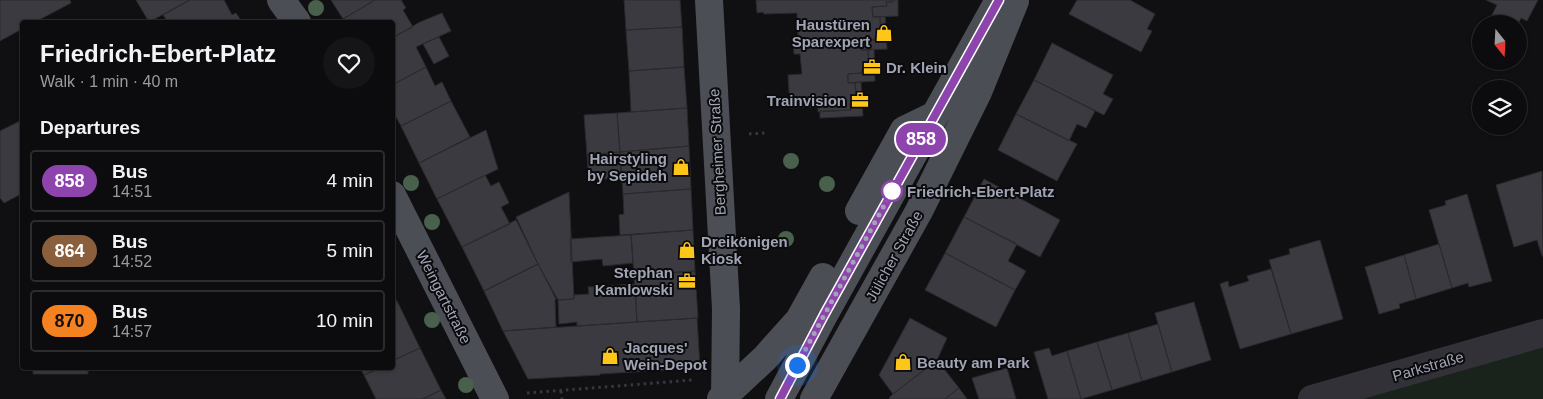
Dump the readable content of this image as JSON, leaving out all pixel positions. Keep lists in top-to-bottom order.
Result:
{
  "streets": {
    "main road": ["Bergheimer Straße", "Jülicher Straße", "Weingartstraße"],
    "street": ["Parkstraße"]
  },
  "places": {
    "shop": [
      "Haustüren Sparexpert",
      "Hairstyling by Sepideh",
      "Dreikönigen Kiosk",
      "Jacques' Wein-Depot",
      "Beauty am Park"
    ],
    "office": ["Dr. Klein", "Trainvision", "Stephan Kamlowski"],
    "other": ["Friedrich-Ebert-Platz"]
  },
  "lines": ["bus line 858"],
  "north": "bottom",
  "page": {
    "on_map": "858",
    "heading": [
      ["Friedrich-Ebert-Platz", "Walk · 1 min · 40 m"],
      "Departures"
    ],
    "list": [
      {
        "mark": "858",
        "name": "Bus",
        "note": "14:51",
        "value": "4 min"
      },
      {
        "mark": "864",
        "name": "Bus",
        "note": "14:52",
        "value": "5 min"
      },
      {
        "mark": "870",
        "name": "Bus",
        "note": "14:57",
        "value": "10 min"
      }
    ]
  }
}
